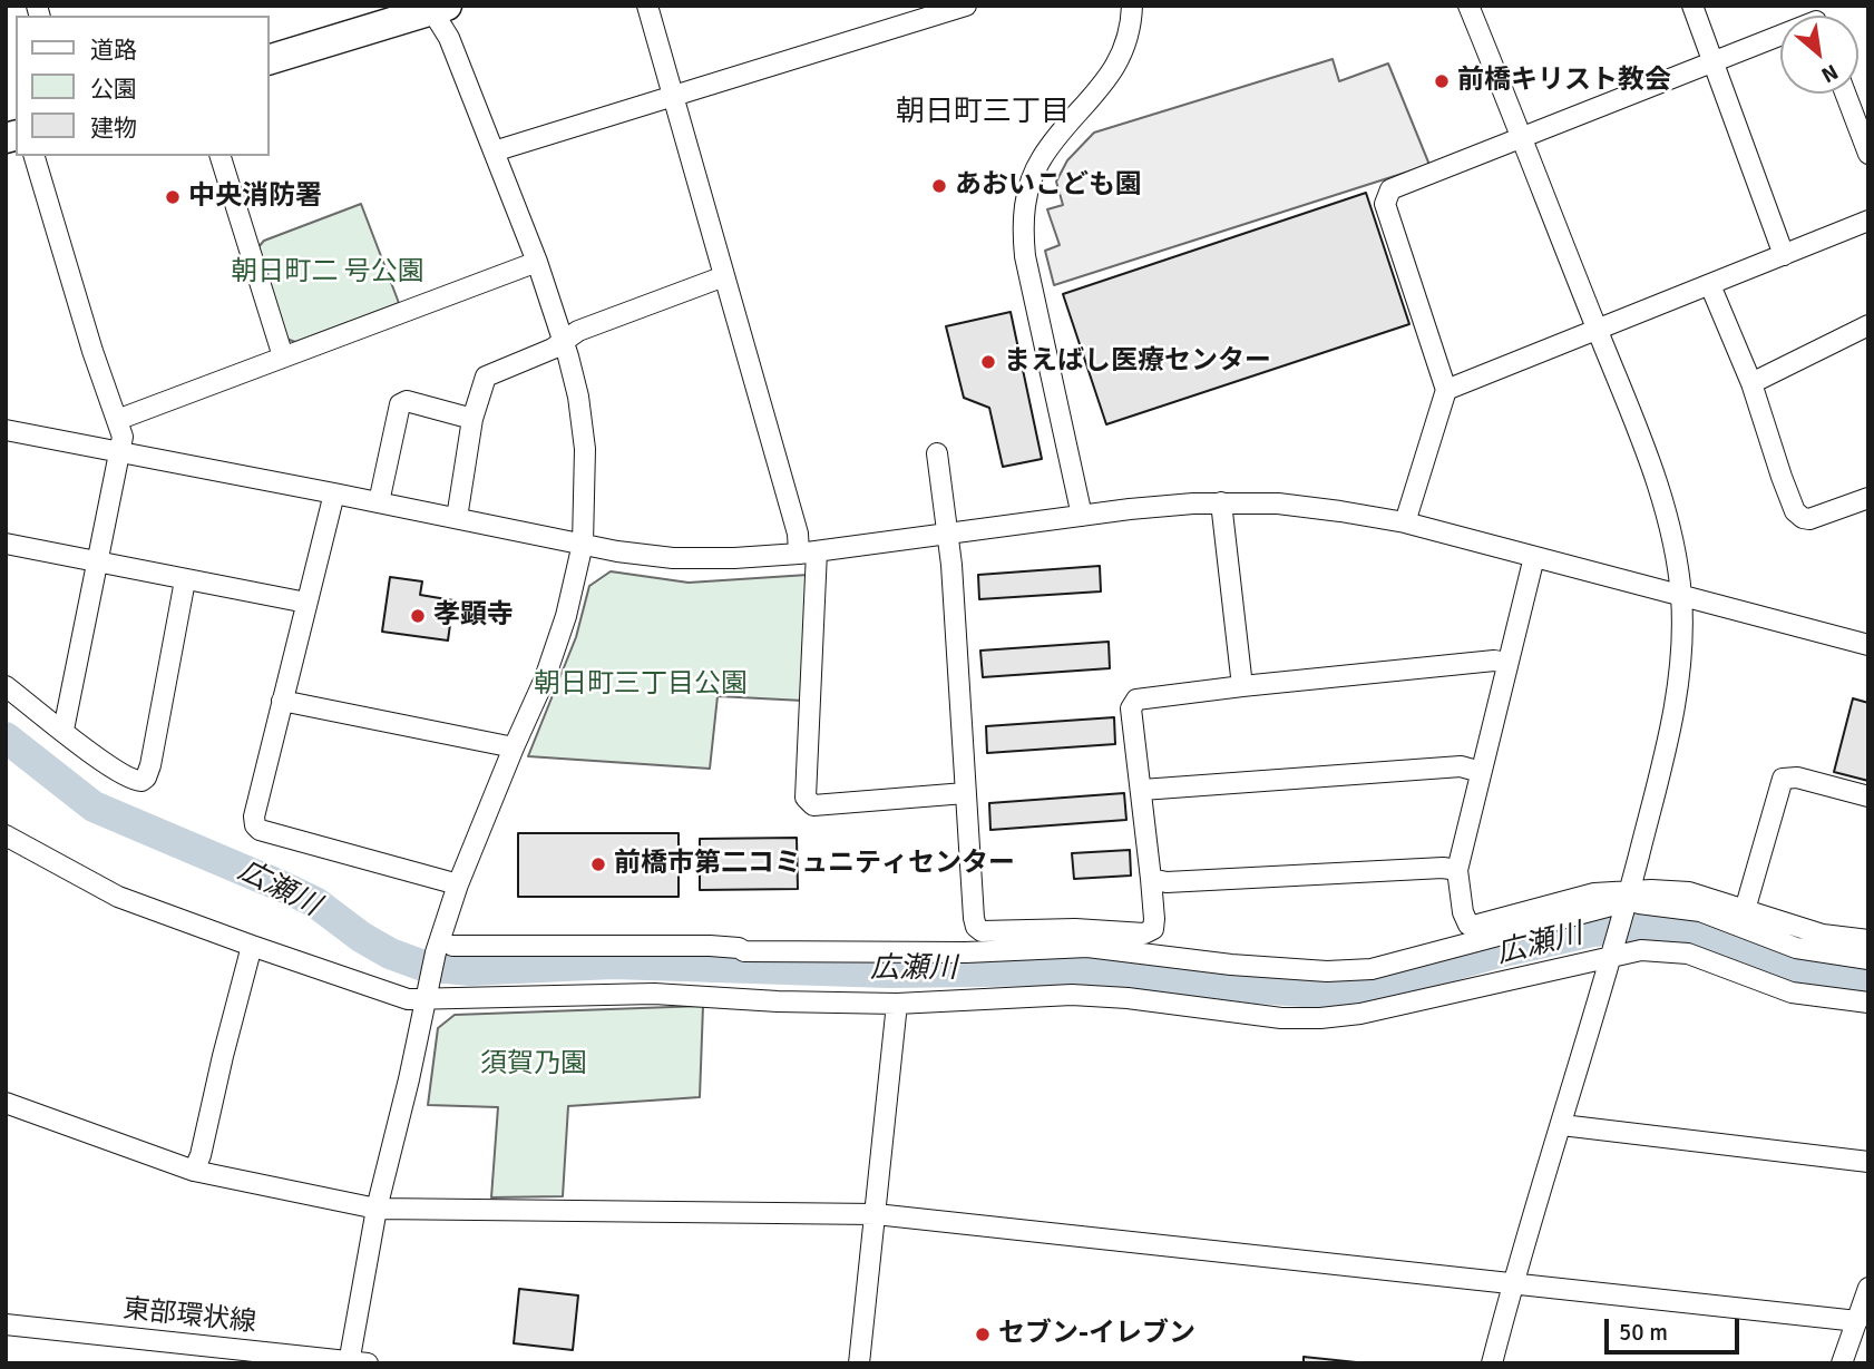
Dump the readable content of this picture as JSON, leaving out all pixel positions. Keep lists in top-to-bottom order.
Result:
{
  "streets": {
    "street": ["東部環状線"]
  },
  "districts": ["朝日町三丁目"],
  "water": ["広瀬川"],
  "parks": ["朝日町二 号公園", "朝日町三丁目公園", "須賀乃園"],
  "places": [
    "前橋キリスト教会",
    "あおいこども園",
    "中央消防署",
    "まえばし医療センター",
    "孝顕寺",
    "前橋市第二コミュニティセンター",
    "セブン-イレブン"
  ],
  "legend": ["道路", "公園", "建物"],
  "scale_bar": "50 m",
  "north": "bottom right"
}
